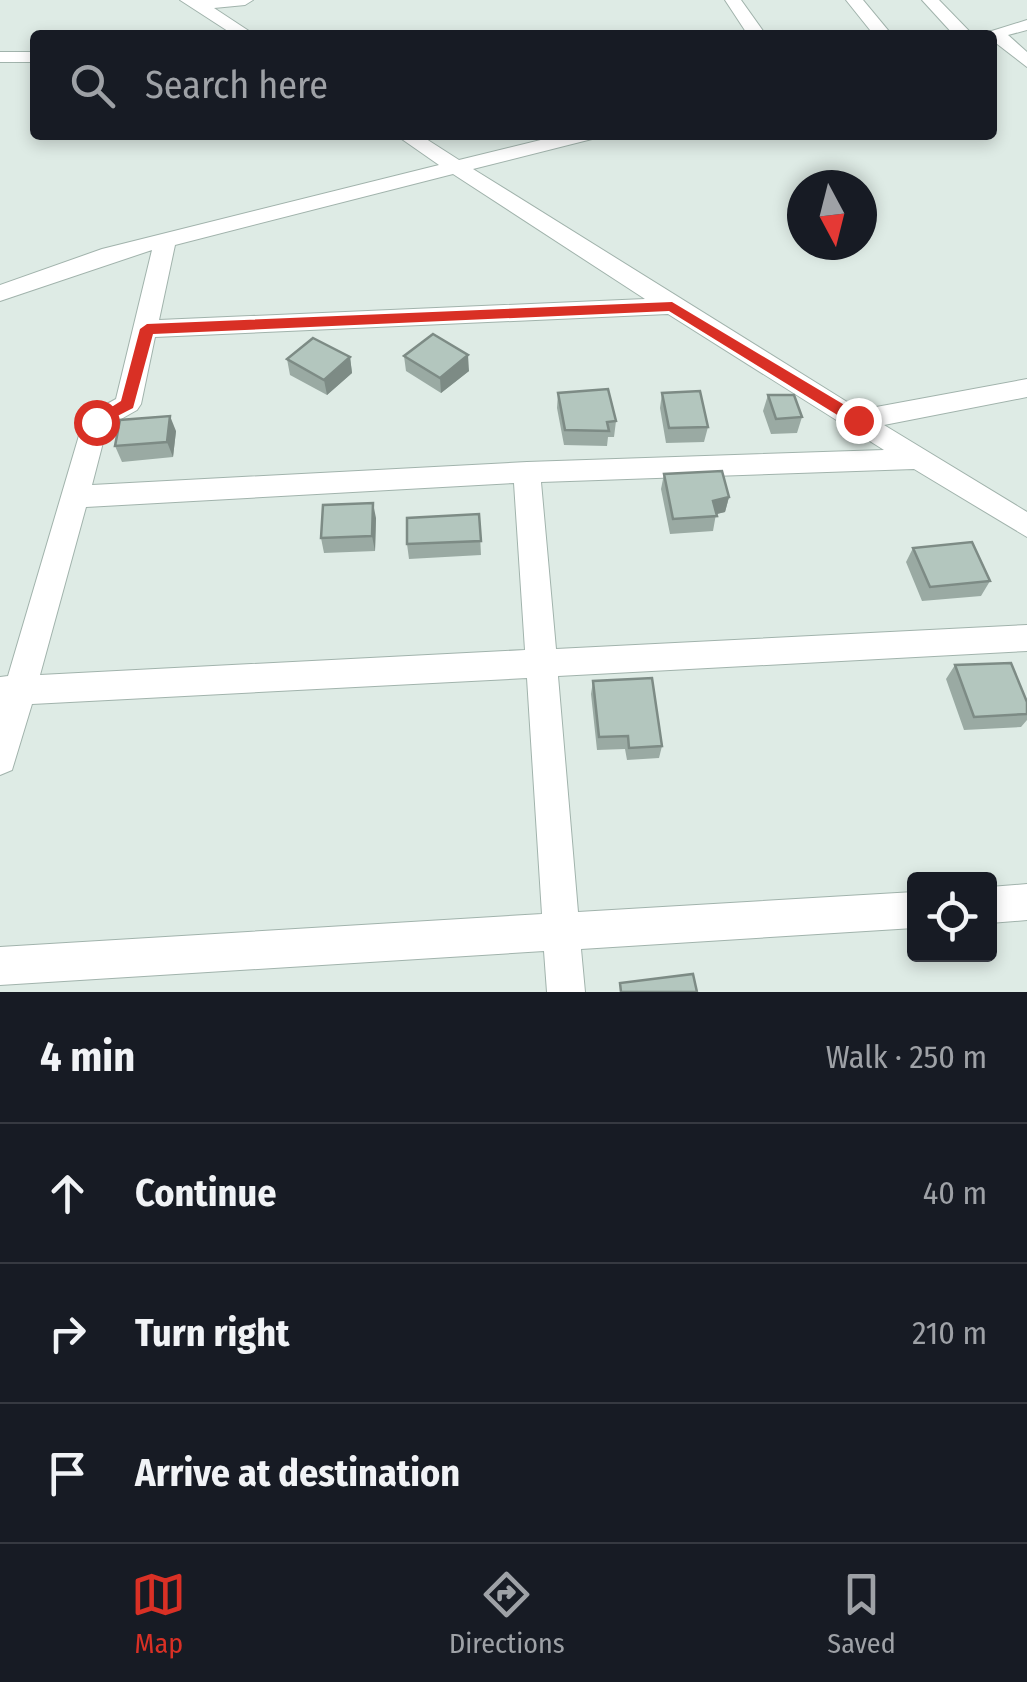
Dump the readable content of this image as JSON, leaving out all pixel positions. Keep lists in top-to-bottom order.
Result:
{
  "north": "bottom",
  "page": {
    "search": "Search here",
    "heading": ["4 min", "Walk · 250 m"],
    "list": [
      ["Continue", "40 m"],
      ["Turn right", "210 m"],
      "Arrive at destination"
    ],
    "nav": ["Map", "Directions", "Saved"]
  }
}
